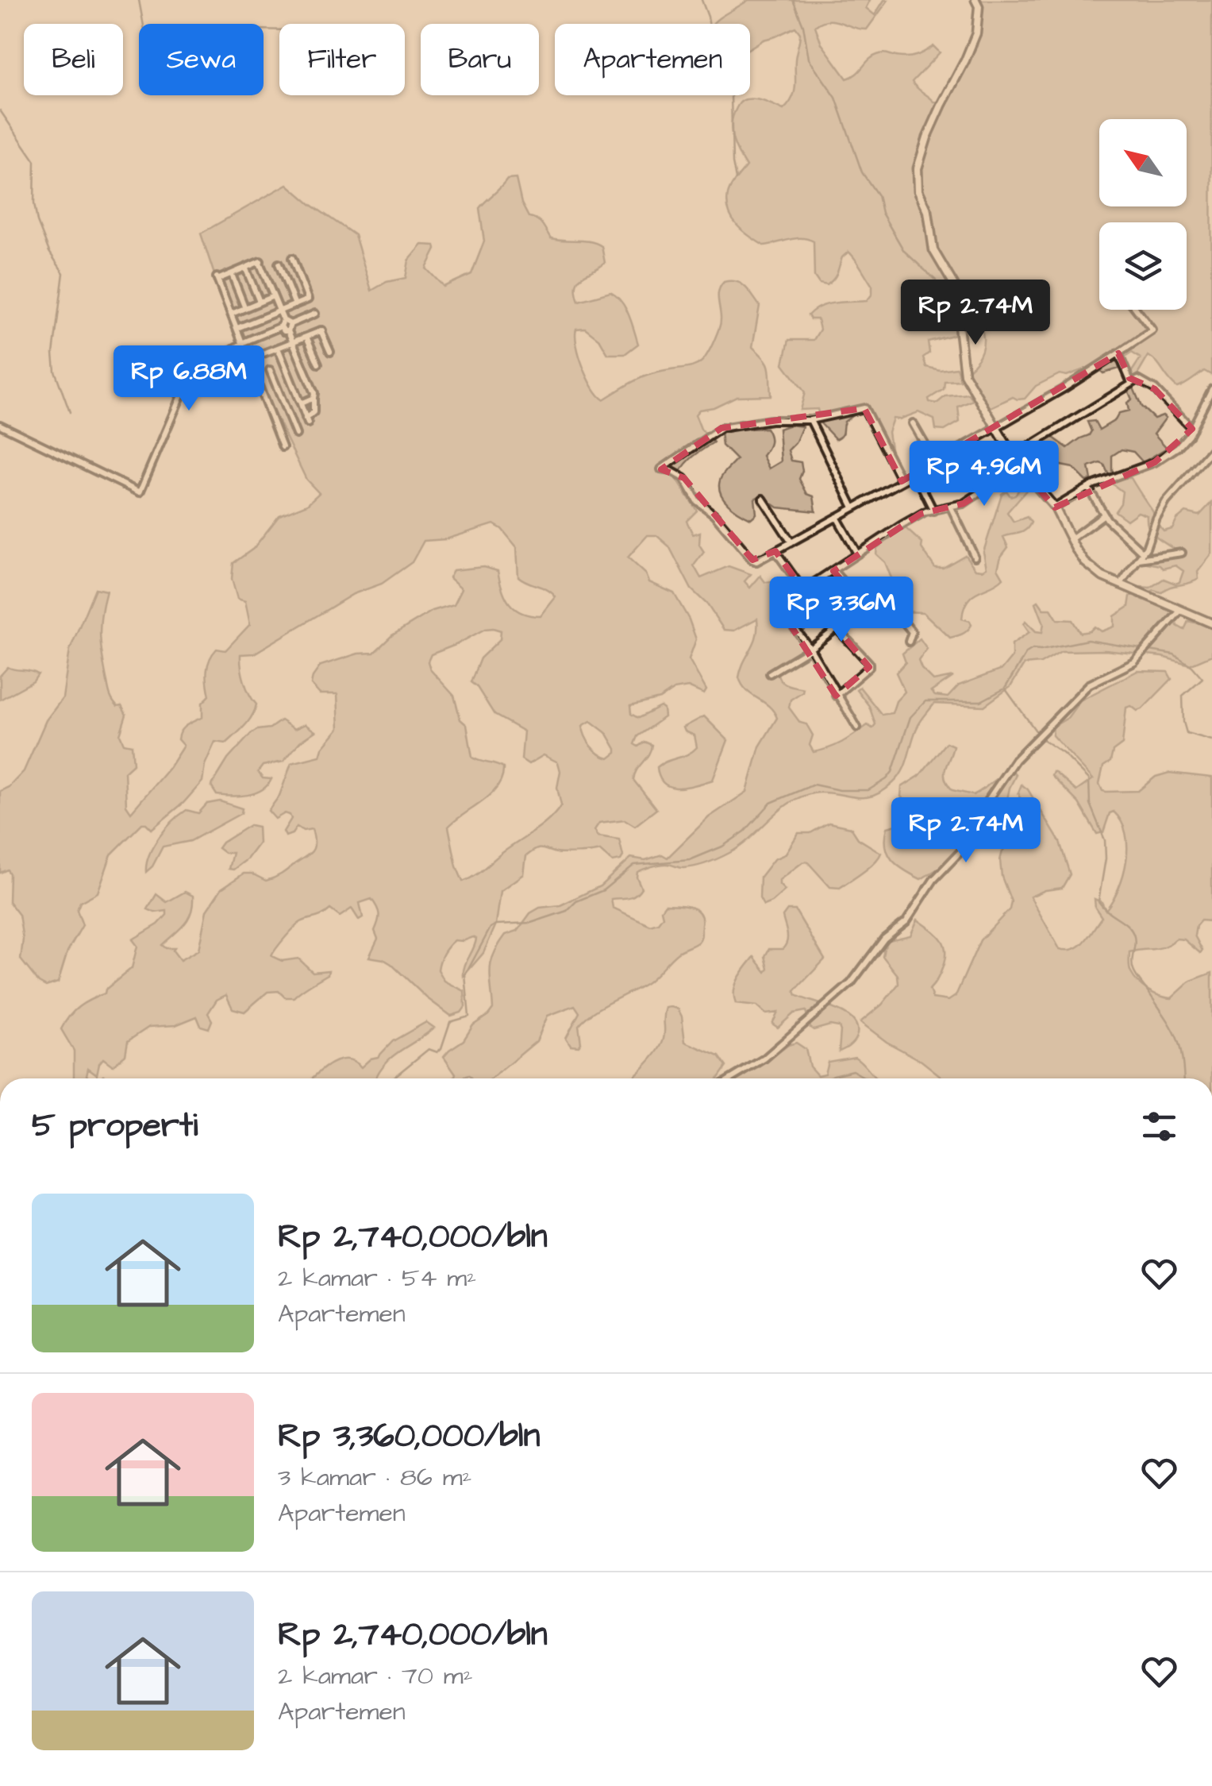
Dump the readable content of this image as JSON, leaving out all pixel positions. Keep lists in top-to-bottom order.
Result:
{
  "north": "top left",
  "page": {
    "chip": [
      "Beli",
      "Sewa",
      "Filter",
      "Baru",
      "Apartemen"
    ],
    "price": [
      "Rp 2.74M",
      "Rp 6.88M",
      "Rp 4.96M",
      "Rp 3.36M",
      "Rp 2.74M"
    ],
    "heading": "5 properti",
    "list": [
      {
        "name": "Rp 2,740,000/bln",
        "note": "2 kamar · 54 m² · Apartemen"
      },
      {
        "name": "Rp 3,360,000/bln",
        "note": "3 kamar · 86 m² · Apartemen"
      },
      {
        "name": "Rp 2,740,000/bln",
        "note": "2 kamar · 70 m² · Apartemen"
      }
    ]
  }
}
